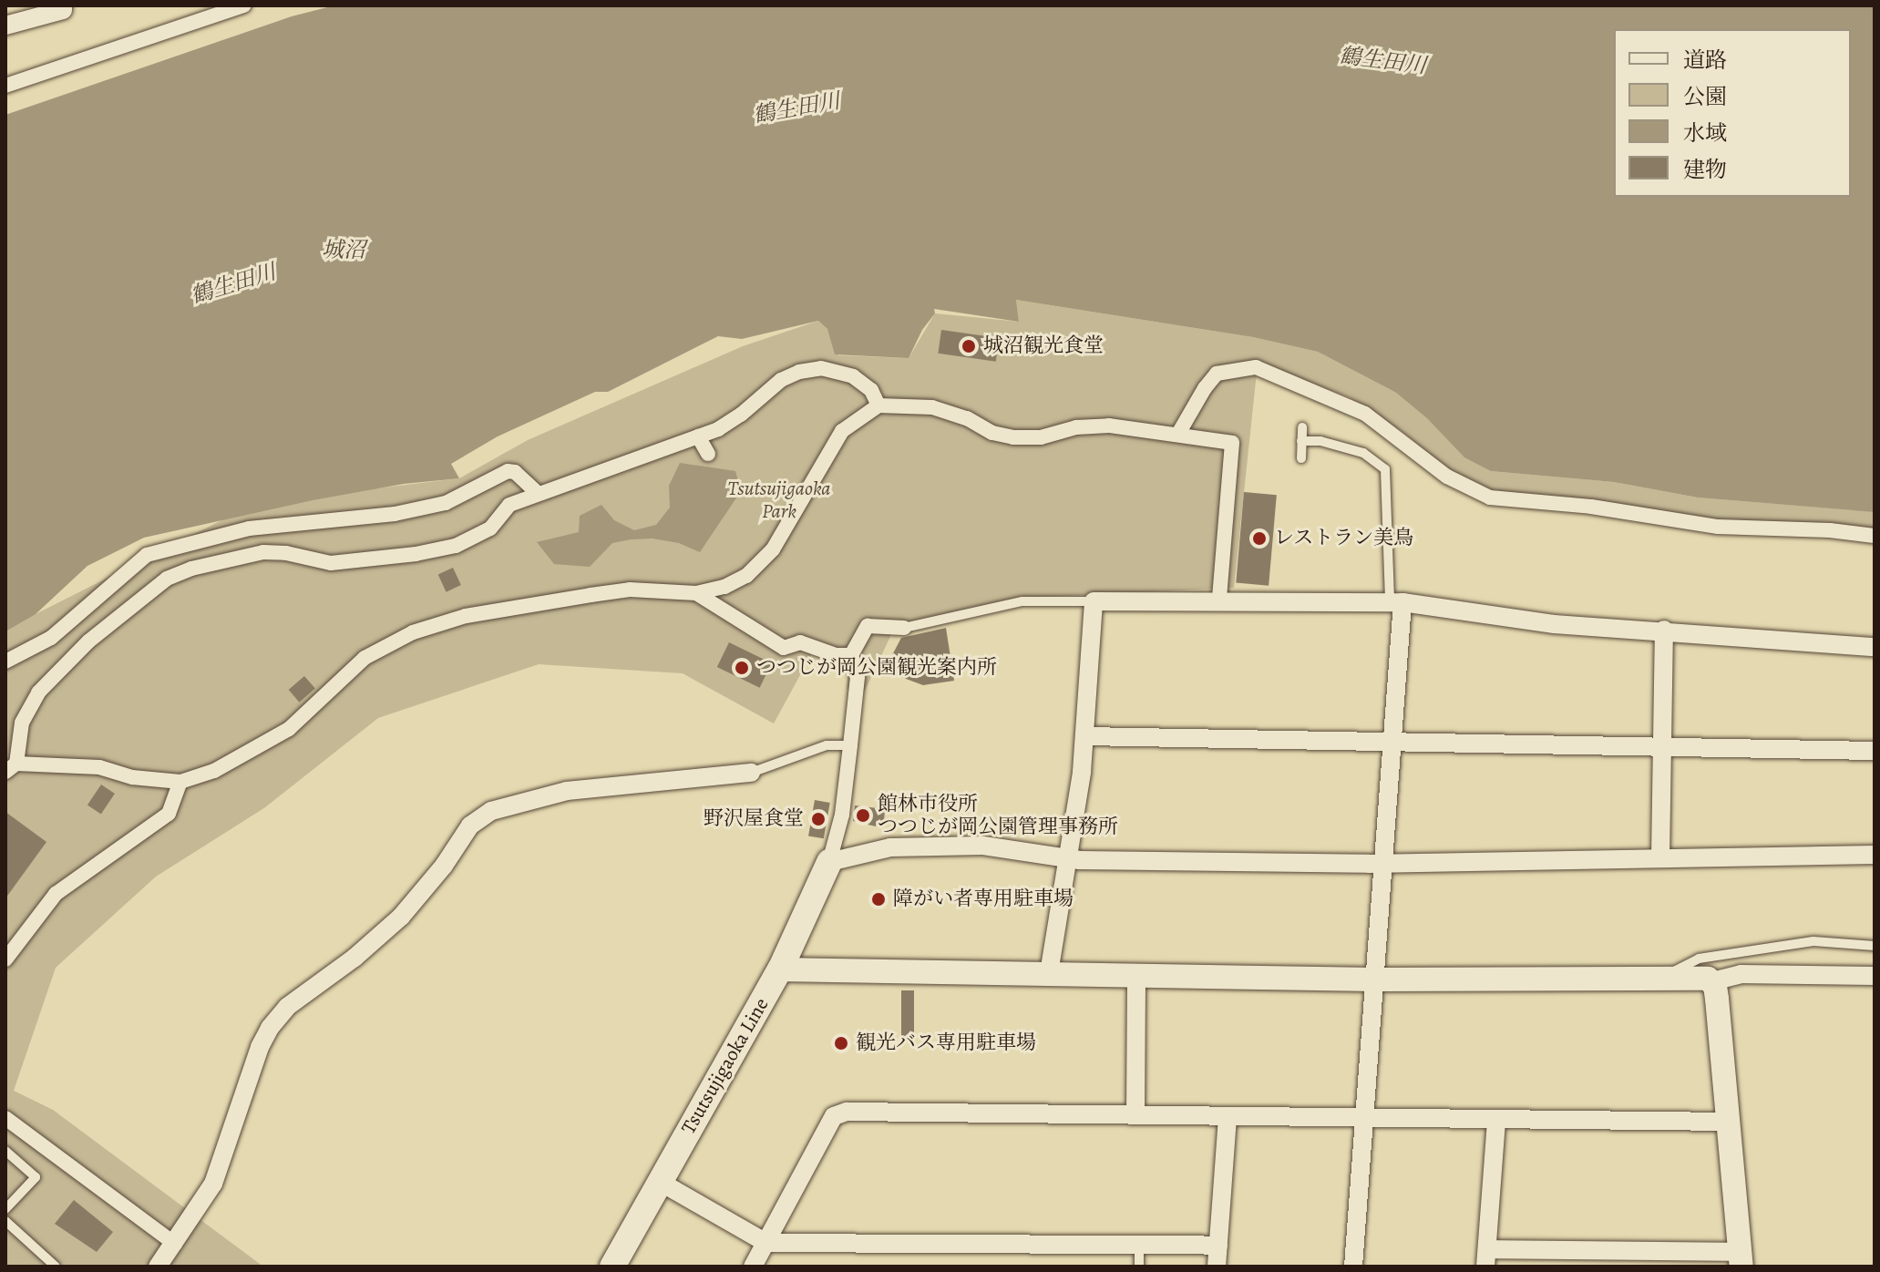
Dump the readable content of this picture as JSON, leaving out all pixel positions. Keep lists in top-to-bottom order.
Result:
{
  "streets": {
    "main road": ["Tsutsujigaoka Line"]
  },
  "water": ["鶴生田川", "城沼"],
  "parks": ["Tsutsujigaoka Park"],
  "places": [
    "城沼観光食堂",
    "レストラン美鳥",
    "つつじが岡公園観光案内所",
    "館林市役所 つつじが岡公園管理事務所",
    "野沢屋食堂",
    "障がい者専用駐車場",
    "観光バス専用駐車場"
  ],
  "legend": [
    "道路",
    "公園",
    "水域",
    "建物"
  ]
}
